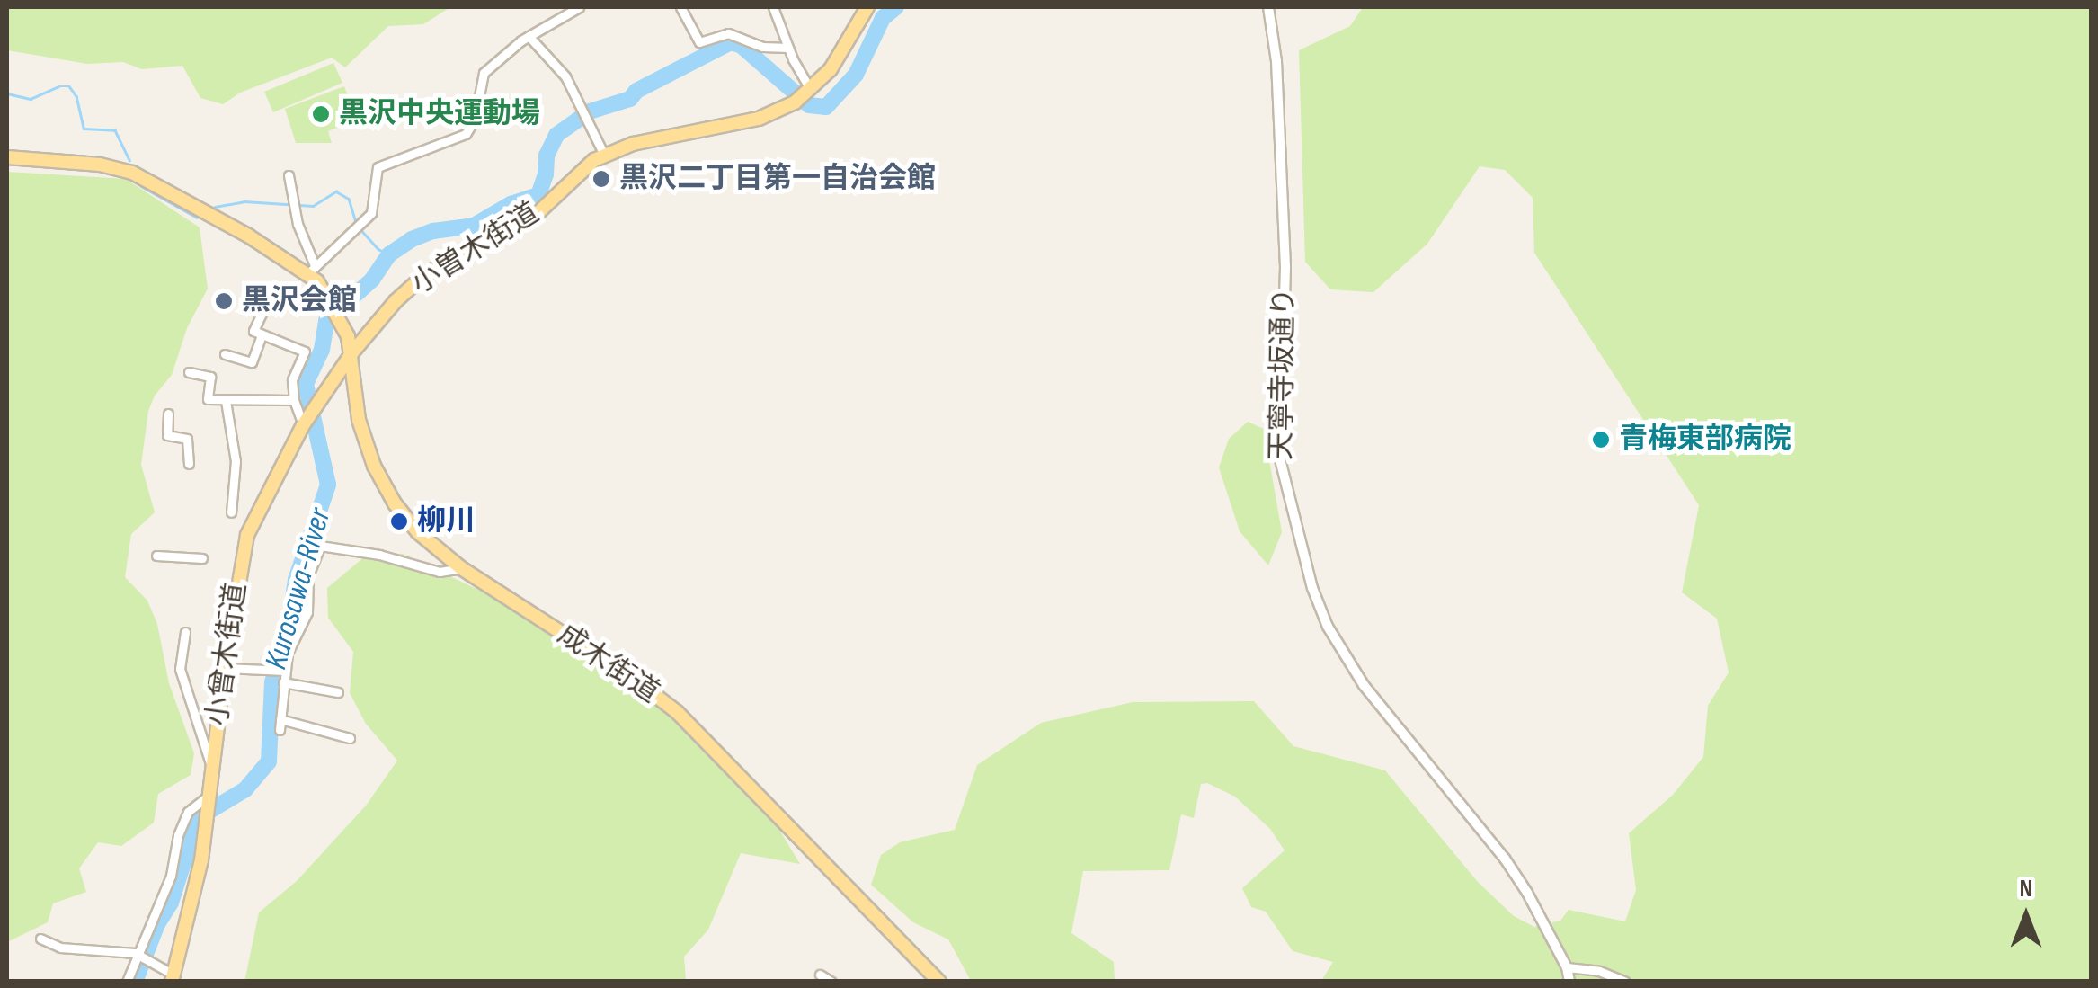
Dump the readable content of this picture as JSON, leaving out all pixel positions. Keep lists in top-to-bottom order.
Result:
{
  "streets": {
    "main road": ["小曽木街道", "小曾木街道", "成木街道"],
    "street": ["天寧寺坂通り"]
  },
  "crossings": [
    ["小曽木街道", "小曾木街道"],
    ["小曽木街道", "成木街道"],
    ["小曾木街道", "成木街道"]
  ],
  "water": ["Kurosawa-River"],
  "places": [
    "黒沢中央運動場",
    "黒沢二丁目第一自治会館",
    "黒沢会館",
    "青梅東部病院",
    "柳川"
  ],
  "north": "top"
}
